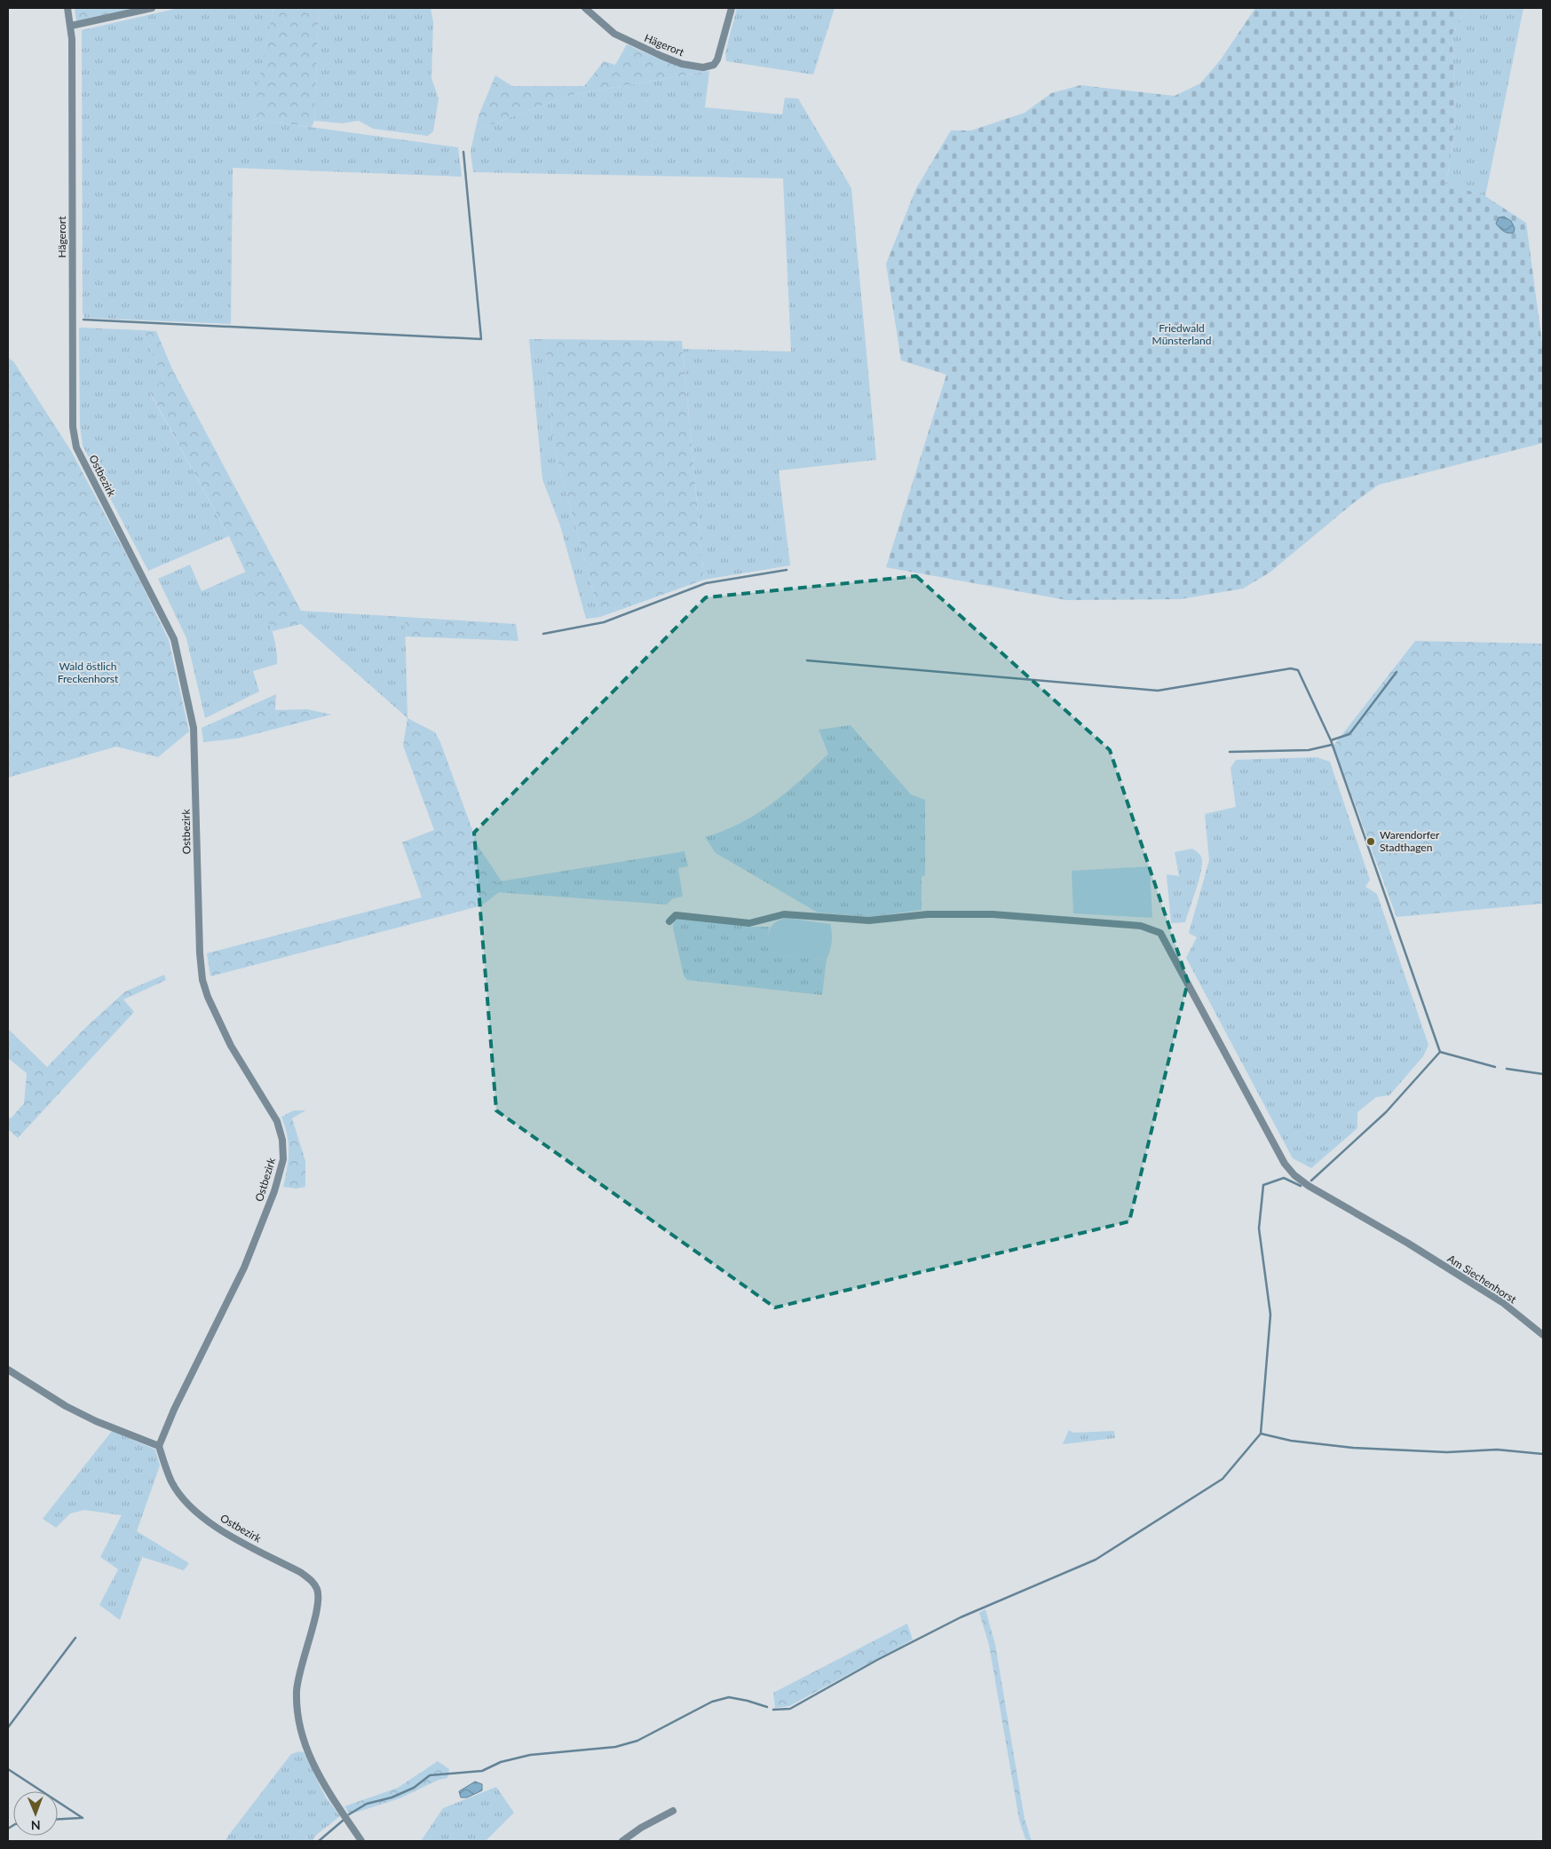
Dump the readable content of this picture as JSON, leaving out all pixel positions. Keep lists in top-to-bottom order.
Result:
{
  "streets": {
    "street": ["Hägerort", "Ostbezirk", "Am Siechenhorst"]
  },
  "crossings": [
    ["Hägerort", "Ostbezirk"]
  ],
  "parks": ["Friedwald Münsterland", "Wald östlich Freckenhorst"],
  "places": ["Warendorfer Stadthagen"],
  "north": "bottom"
}
